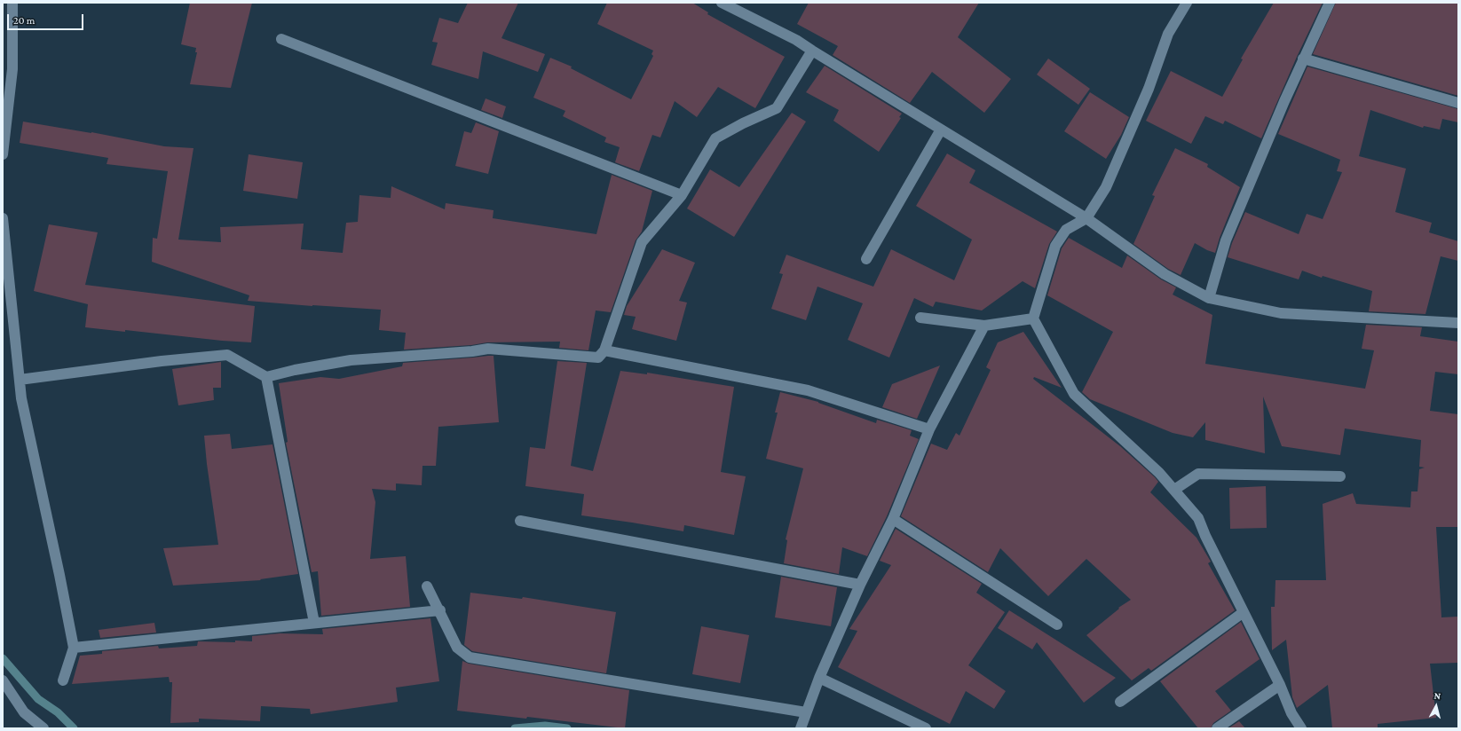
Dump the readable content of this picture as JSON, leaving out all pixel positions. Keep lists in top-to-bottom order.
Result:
{
  "scale_bar": "20 m",
  "north": "top"
}
